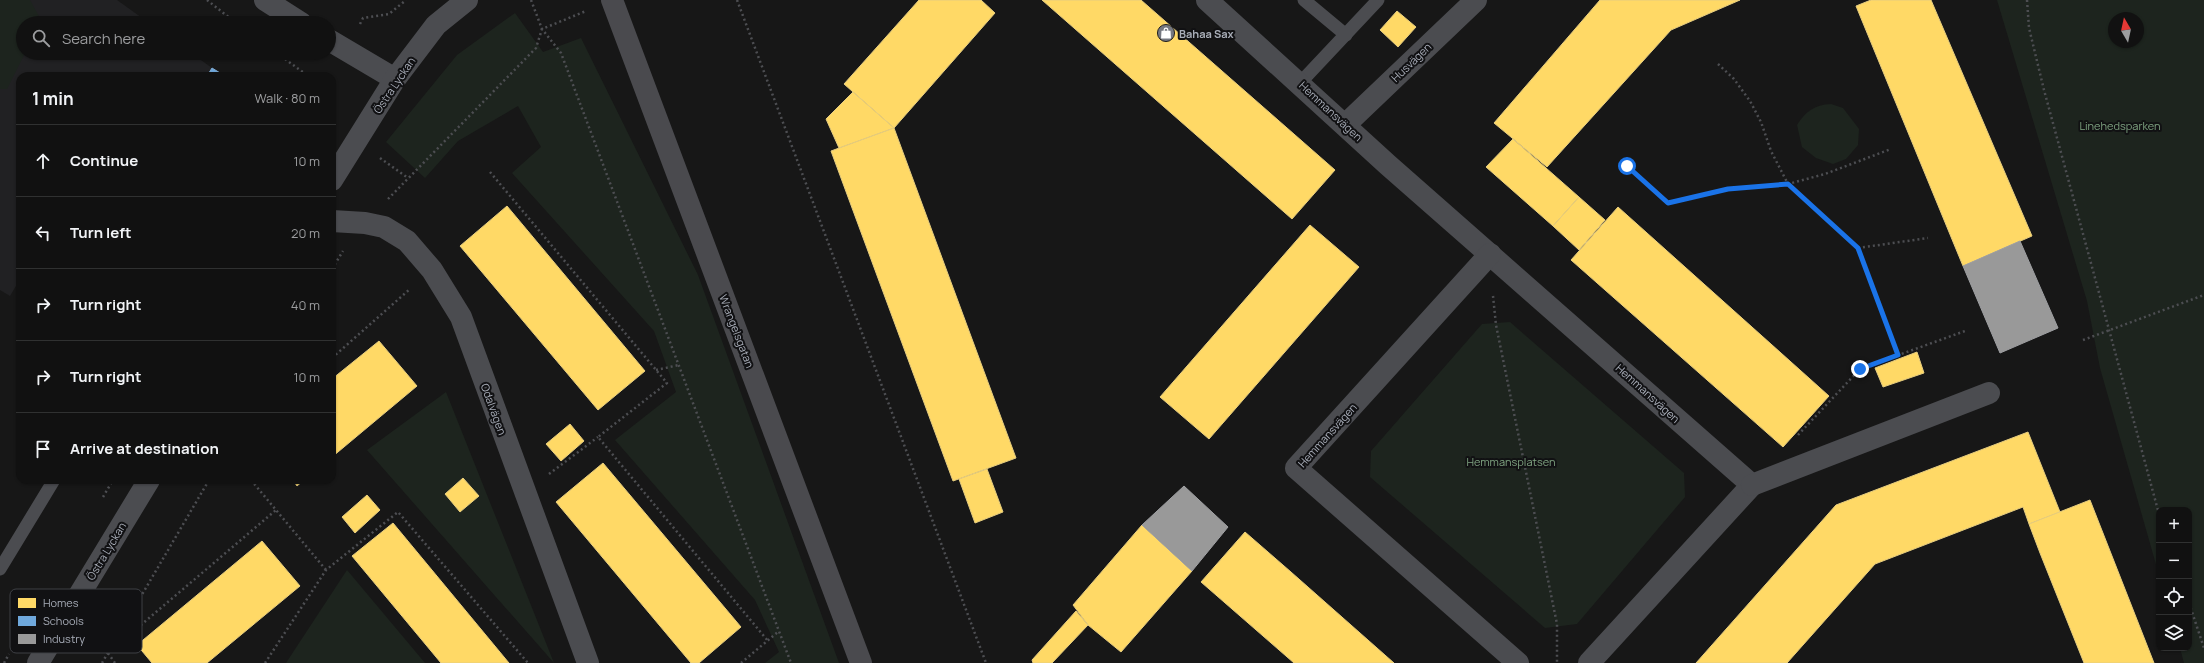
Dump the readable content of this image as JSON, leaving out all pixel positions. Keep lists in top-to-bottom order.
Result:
{
  "streets": {
    "main road": ["Wrangelsgatan"],
    "street": [
      "Husvägen",
      "Östra Lyckan",
      "Hemmansvägen",
      "Odalvägen"
    ]
  },
  "crossings": [
    ["Husvägen", "Hemmansvägen"]
  ],
  "parks": ["Linehedsparken", "Hemmansplatsen"],
  "places": {
    "shop": ["Bahaa Sax"]
  },
  "legend": ["Homes", "Schools", "Industry"],
  "north": "top",
  "page": {
    "search": "Search here",
    "heading": ["1 min", "Walk · 80 m"],
    "list": [
      ["Continue", "10 m"],
      ["Turn left", "20 m"],
      ["Turn right", "40 m"],
      ["Turn right", "10 m"],
      "Arrive at destination"
    ],
    "map_buttons": ["+", "−"]
  }
}
